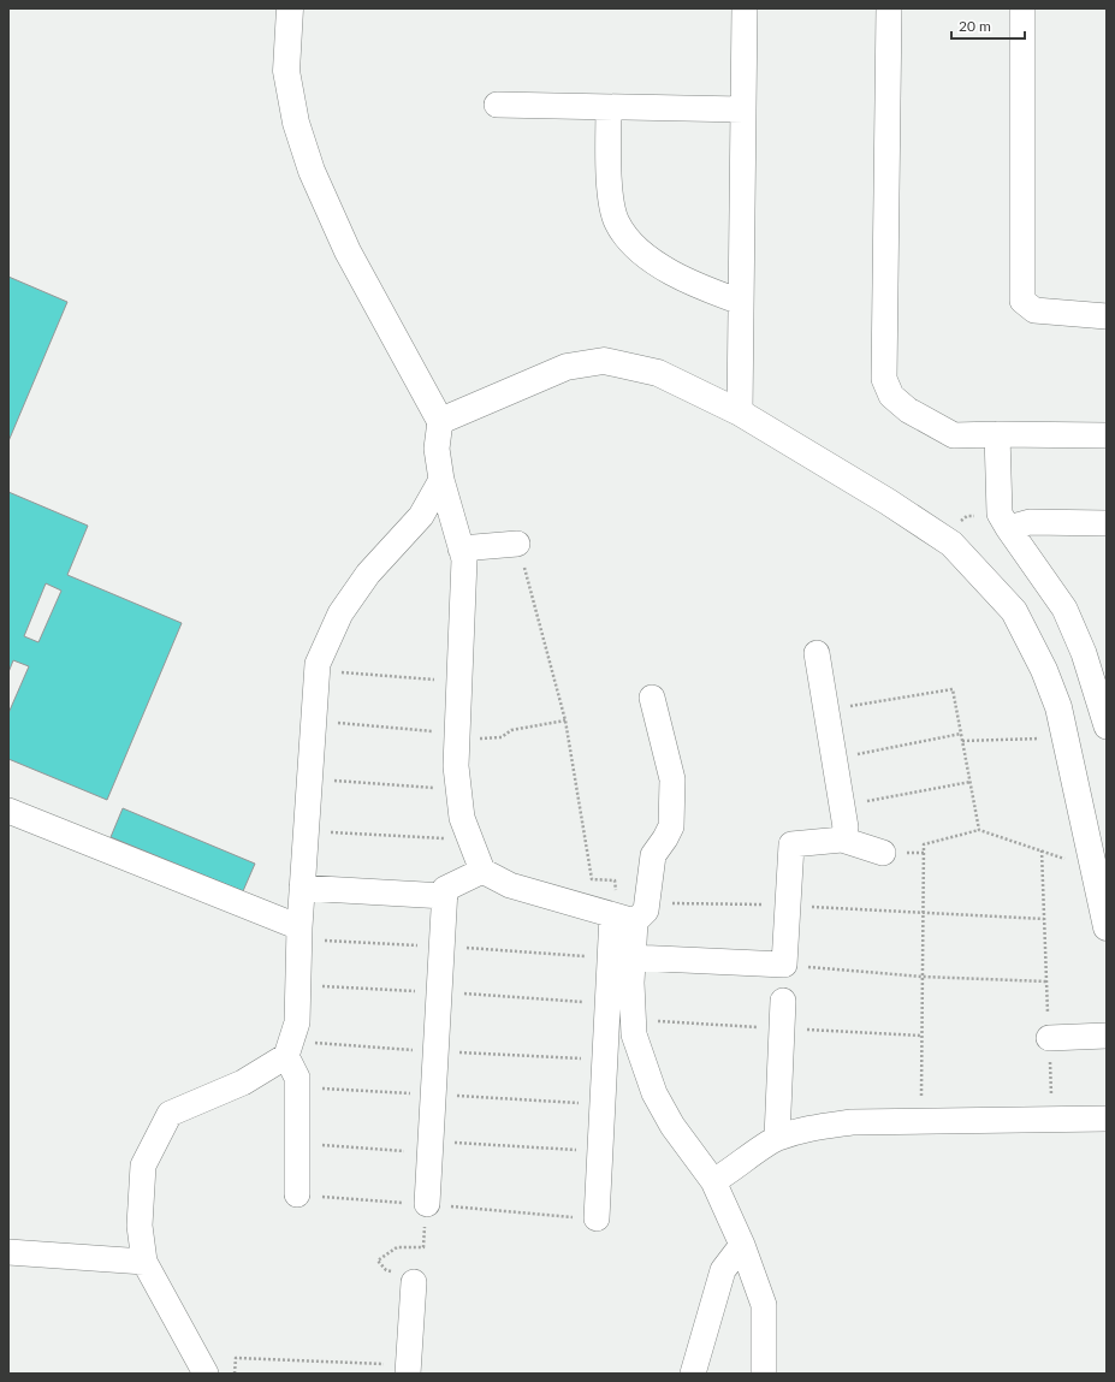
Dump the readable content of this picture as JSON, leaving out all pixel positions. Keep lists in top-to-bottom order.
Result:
{
  "scale_bar": "20 m"
}
